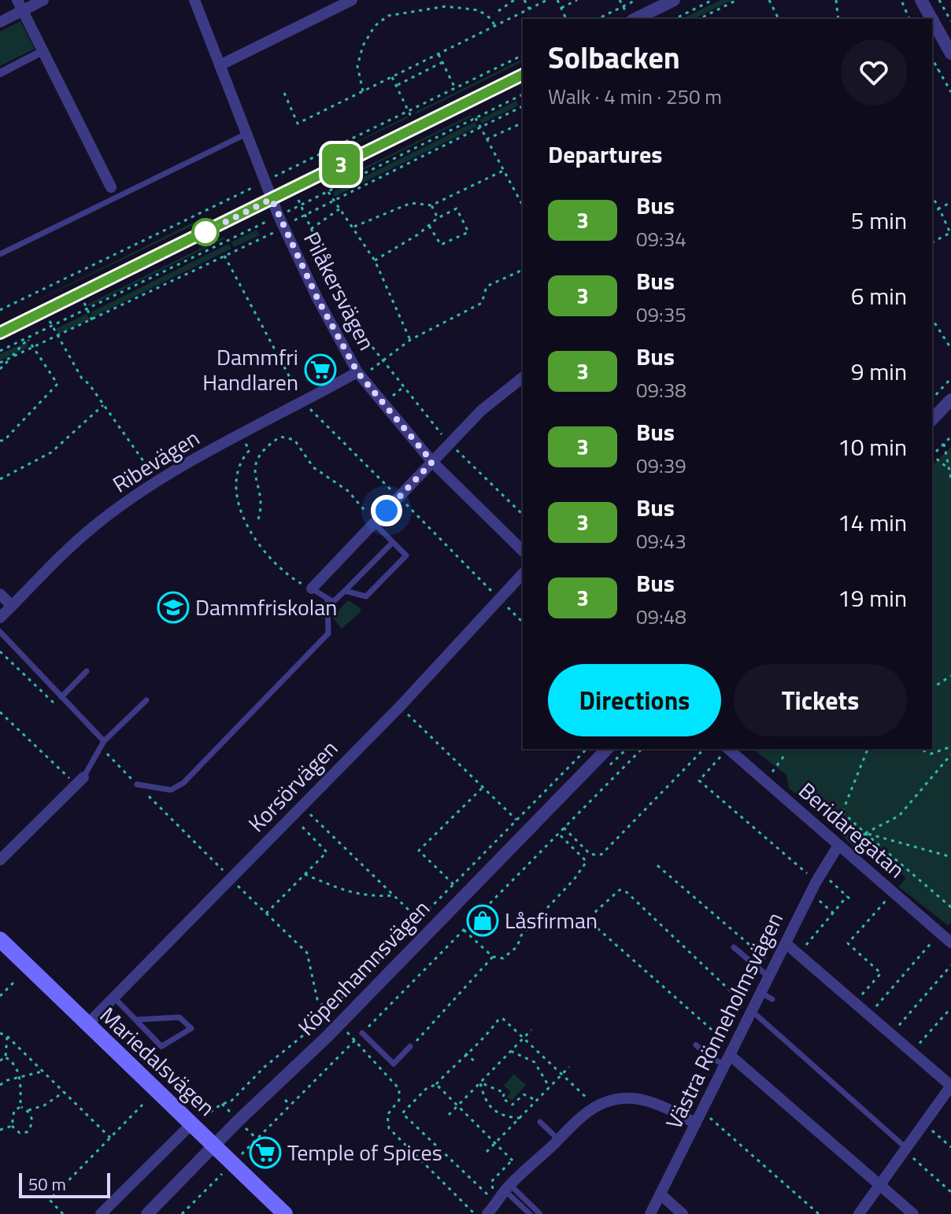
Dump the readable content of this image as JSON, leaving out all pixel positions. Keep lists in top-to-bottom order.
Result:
{
  "streets": {
    "main road": ["Mariedalsvägen"],
    "street": [
      "Pilåkersvägen",
      "Ribevägen",
      "Korsörvägen",
      "Beridaregatan",
      "Köpenhamnsvägen",
      "Västra Rönneholmsvägen"
    ]
  },
  "crossings": [
    ["Pilåkersvägen", "Ribevägen"],
    ["Korsörvägen", "Mariedalsvägen"],
    ["Beridaregatan", "Västra Rönneholmsvägen"],
    ["Köpenhamnsvägen", "Mariedalsvägen"]
  ],
  "places": {
    "supermarket": ["Dammfri Handlaren", "Temple of Spices"],
    "school or university": ["Dammfriskolan"],
    "shop": ["Låsfirman"]
  },
  "lines": ["bus line 3"],
  "scale_bar": "50 m",
  "page": {
    "on_map": "3",
    "heading": [
      ["Solbacken", "Walk · 4 min · 250 m"],
      "Departures"
    ],
    "list": [
      {
        "mark": "3",
        "name": "Bus",
        "note": "09:34",
        "value": "5 min"
      },
      {
        "mark": "3",
        "name": "Bus",
        "note": "09:35",
        "value": "6 min"
      },
      {
        "mark": "3",
        "name": "Bus",
        "note": "09:38",
        "value": "9 min"
      },
      {
        "mark": "3",
        "name": "Bus",
        "note": "09:39",
        "value": "10 min"
      },
      {
        "mark": "3",
        "name": "Bus",
        "note": "09:43",
        "value": "14 min"
      },
      {
        "mark": "3",
        "name": "Bus",
        "note": "09:48",
        "value": "19 min"
      }
    ],
    "buttons": ["Directions", "Tickets"],
    "scale": "50 m"
  }
}
